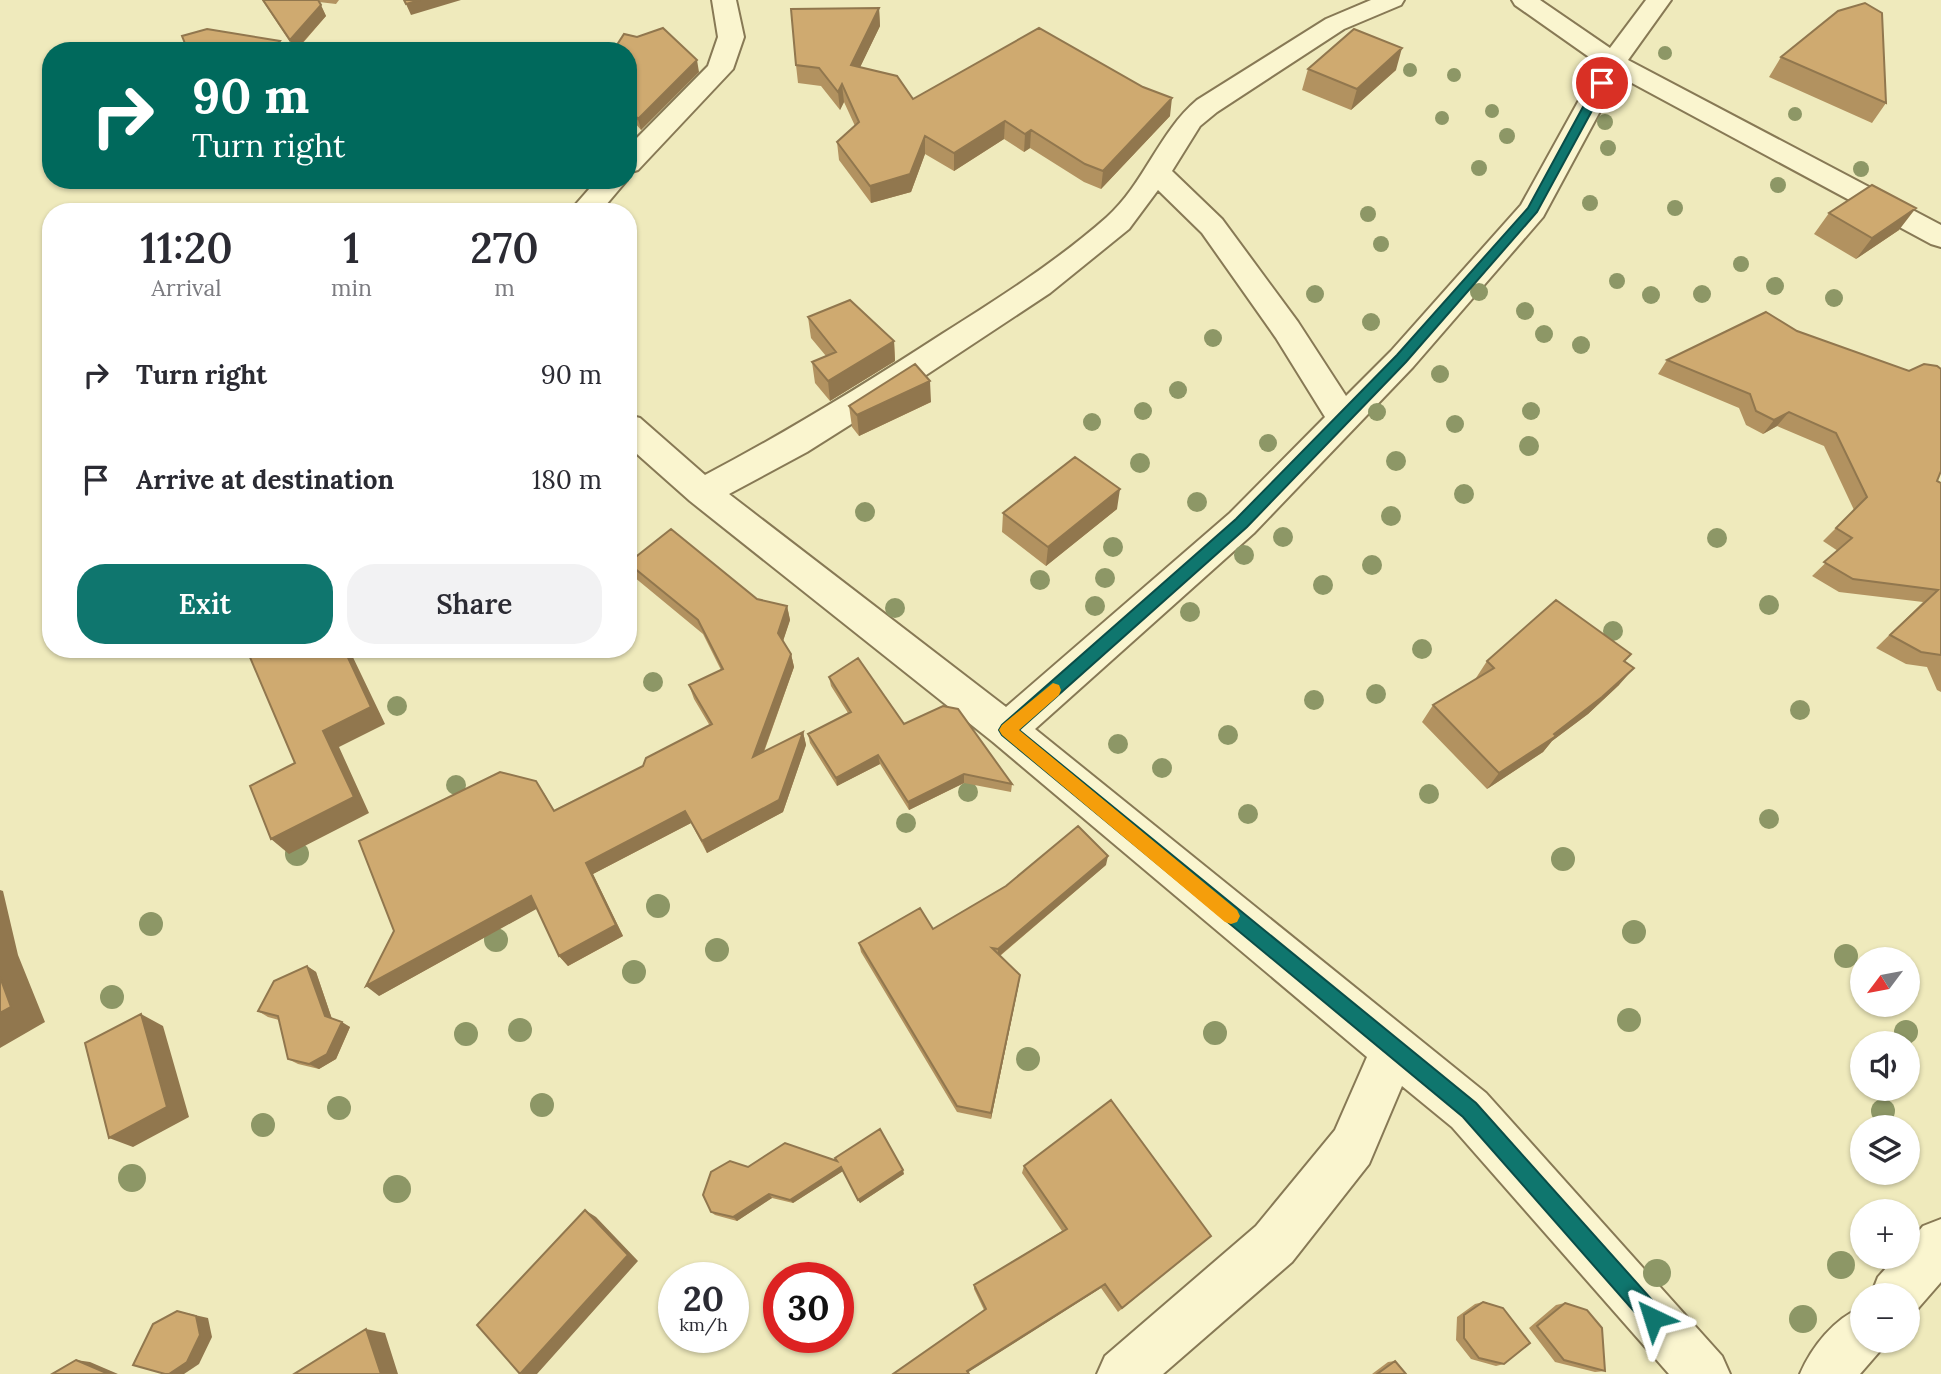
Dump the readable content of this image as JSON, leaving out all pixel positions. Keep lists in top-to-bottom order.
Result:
{
  "north": "bottom left",
  "page": {
    "turn": ["90 m", "Turn right"],
    "eta": [
      "11:20",
      "Arrival",
      "1",
      "min",
      "270",
      "m"
    ],
    "list": [
      {
        "name": "Turn right",
        "value": "90 m"
      },
      {
        "name": "Arrive at destination",
        "value": "180 m"
      }
    ],
    "buttons": ["Exit", "Share"],
    "map_buttons": ["+", "−"],
    "speed": "20 km/h",
    "limit": "30"
  }
}
